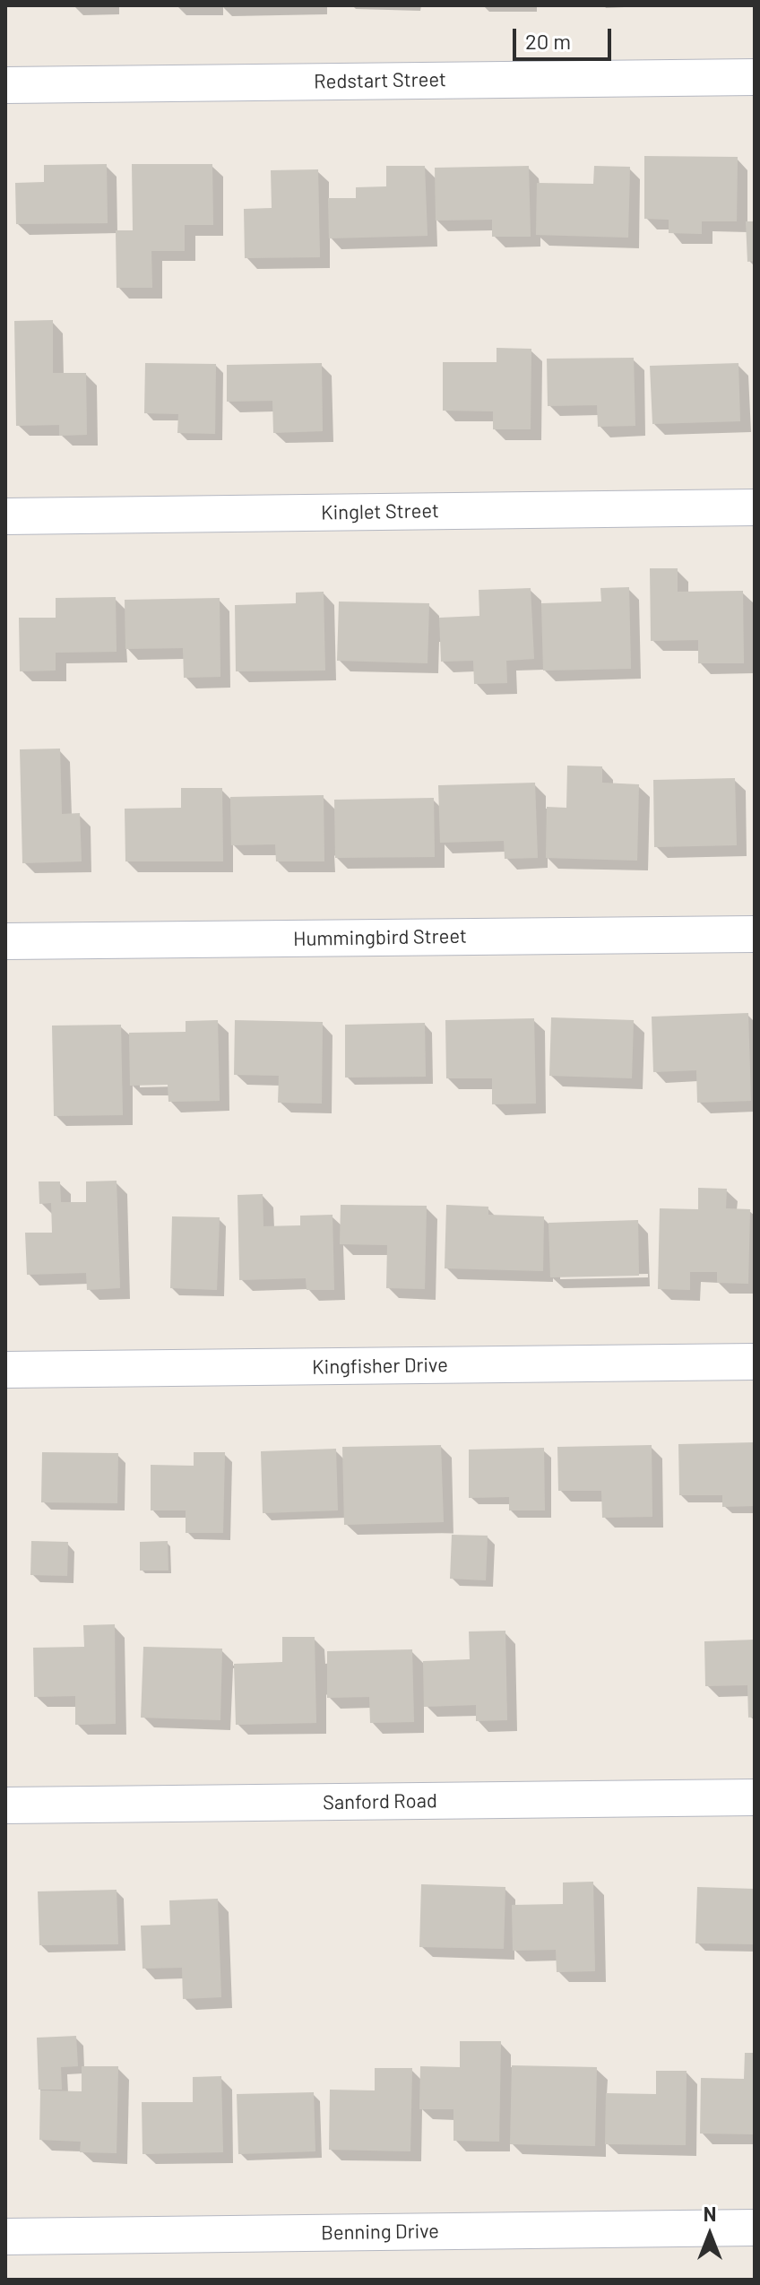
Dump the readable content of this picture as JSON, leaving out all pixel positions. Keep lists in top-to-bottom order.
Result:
{
  "streets": {
    "street": [
      "Redstart Street",
      "Kinglet Street",
      "Hummingbird Street",
      "Kingfisher Drive",
      "Sanford Road",
      "Benning Drive"
    ]
  },
  "scale_bar": "20 m",
  "north": "top"
}
